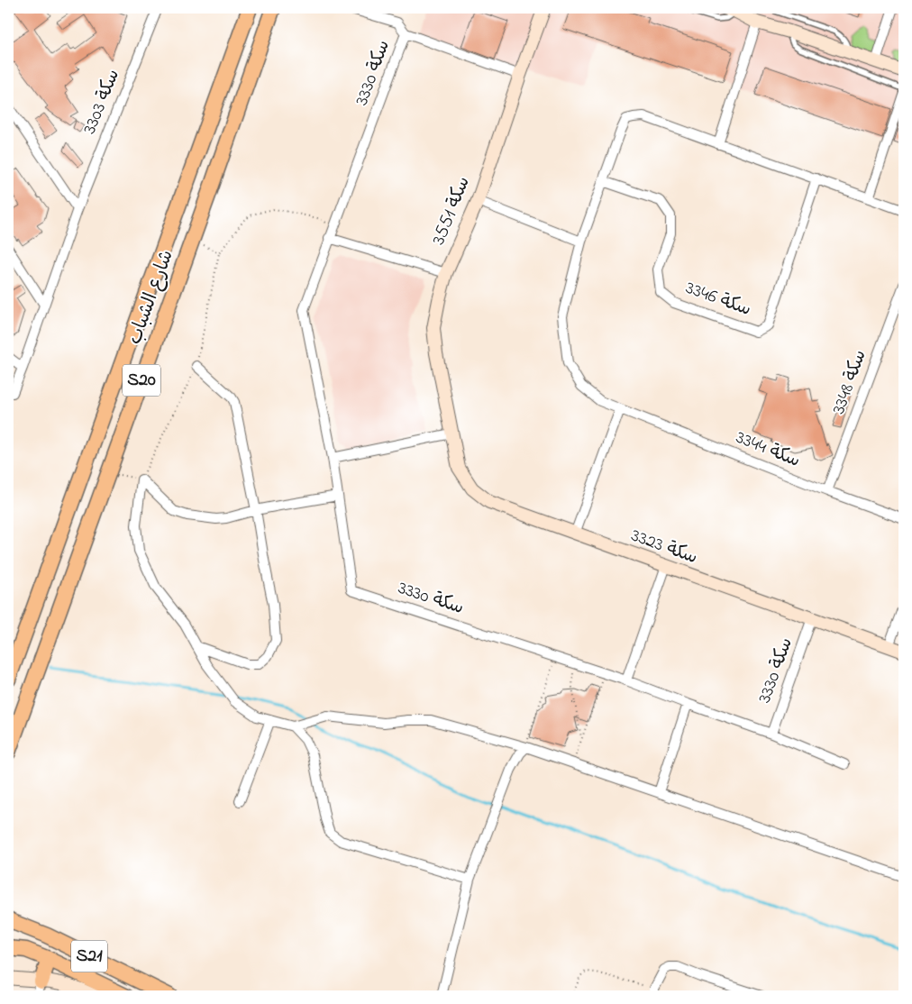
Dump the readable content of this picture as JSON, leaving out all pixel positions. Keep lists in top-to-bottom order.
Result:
{
  "streets": {
    "main road": ["شارع الشباب", "S20", "S21"],
    "street": [
      "سكة 3330",
      "سكة 3303",
      "سكة 3551",
      "سكة 3346",
      "سكة 3348",
      "سكة 3344",
      "سكة 3323"
    ]
  },
  "crossings": [
    ["سكة 3330", "سكة 3551"],
    ["سكة 3330", "سكة 3323"],
    ["سكة 3551", "سكة 3323"],
    ["سكة 3346", "سكة 3344"],
    ["سكة 3348", "سكة 3344"]
  ]
}
